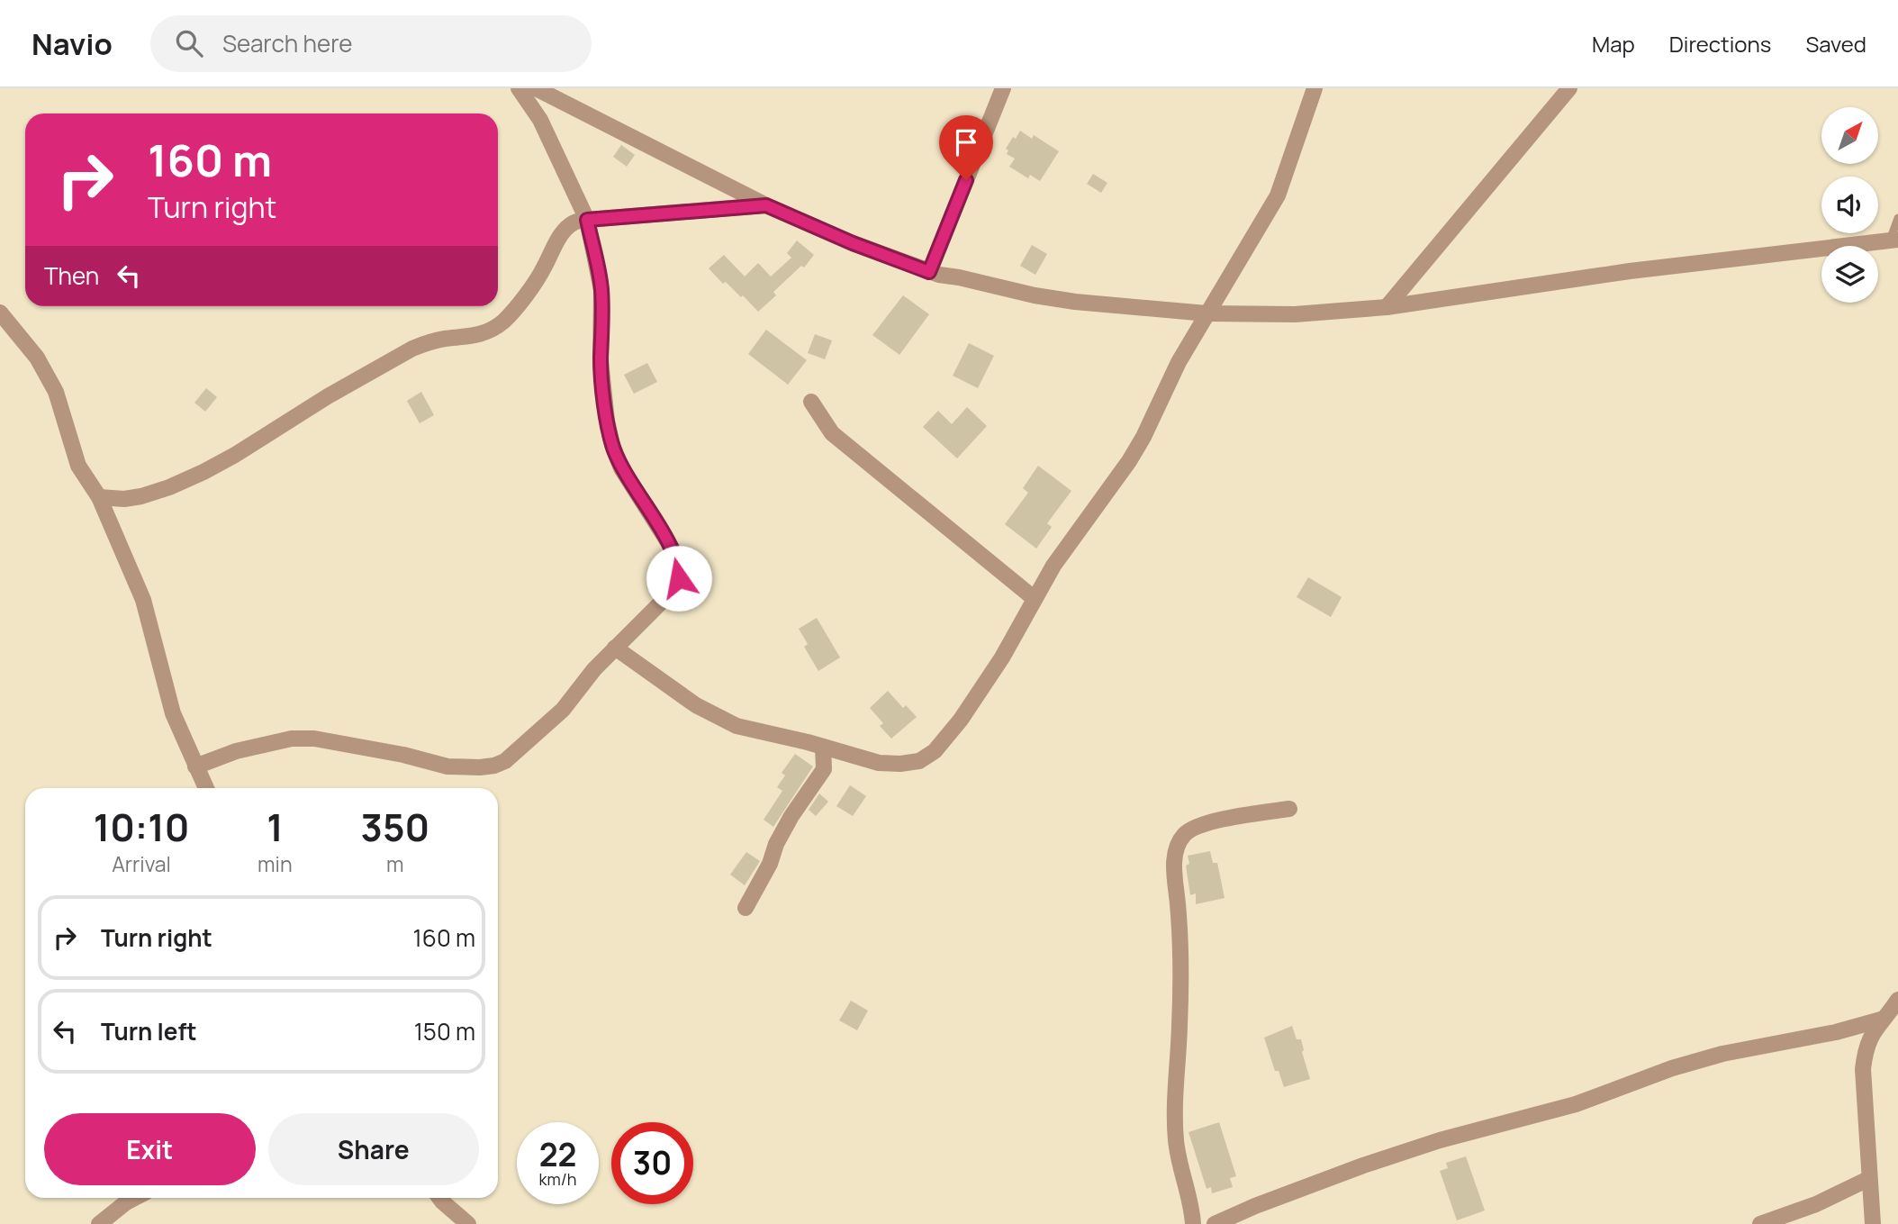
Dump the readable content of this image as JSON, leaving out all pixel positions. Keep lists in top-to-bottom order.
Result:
{
  "north": "top right",
  "page": {
    "header": "Navio",
    "search": "Search here",
    "nav": ["Map", "Directions", "Saved"],
    "turn": ["160 m", "Turn right"],
    "then": "Then",
    "eta": [
      "10:10",
      "Arrival",
      "1",
      "min",
      "350",
      "m"
    ],
    "list": [
      {
        "name": "Turn right",
        "value": "160 m"
      },
      {
        "name": "Turn left",
        "value": "150 m"
      }
    ],
    "buttons": ["Exit", "Share"],
    "speed": "22 km/h",
    "limit": "30"
  }
}
